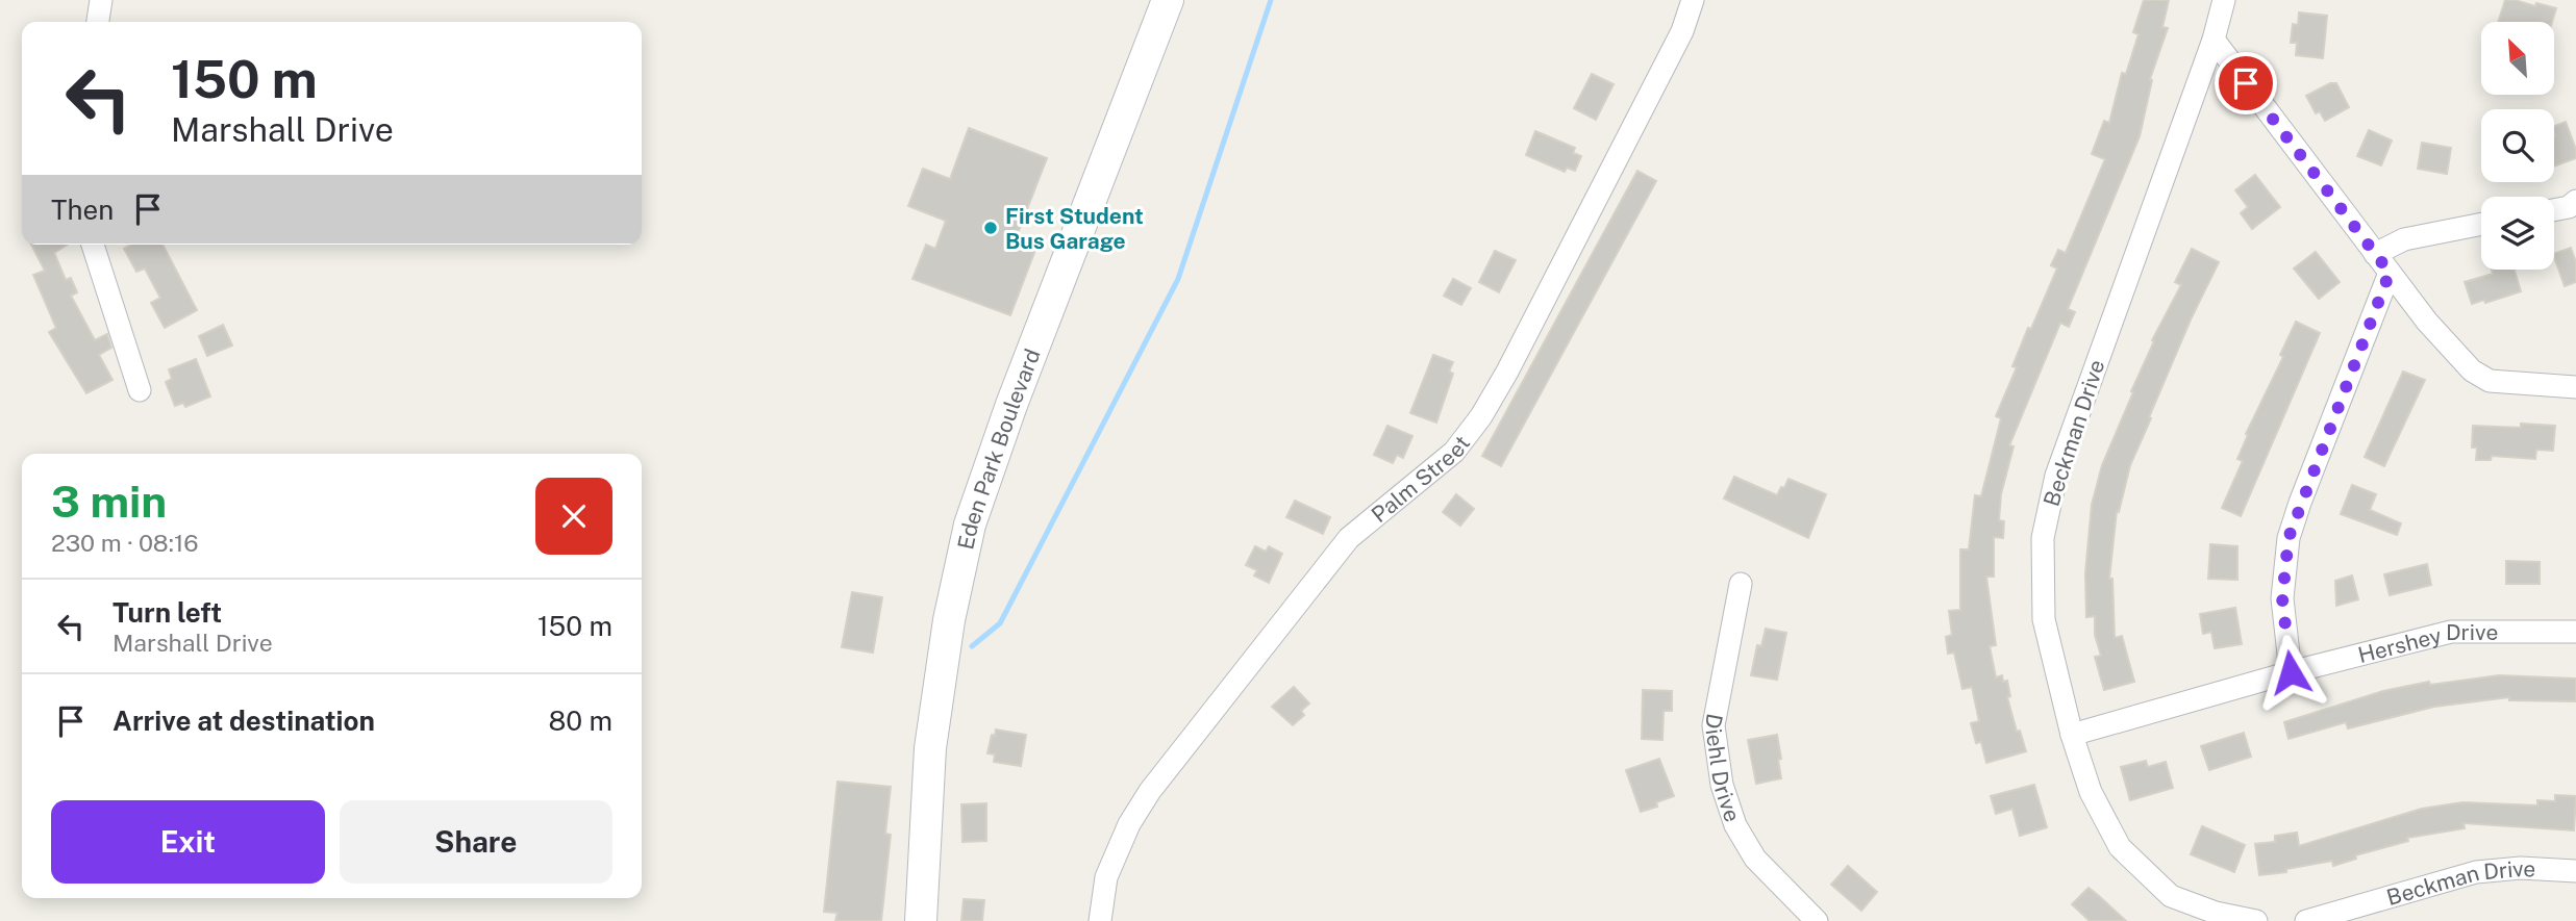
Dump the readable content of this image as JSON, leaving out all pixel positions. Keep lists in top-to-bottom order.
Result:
{
  "streets": {
    "main road": ["Eden Park Boulevard"],
    "street": [
      "Beckman Drive",
      "Palm Street",
      "Hershey Drive",
      "Diehl Drive"
    ]
  },
  "crossings": [
    ["Beckman Drive", "Hershey Drive"]
  ],
  "places": ["First Student Bus Garage"],
  "north": "top left",
  "page": {
    "turn": ["150 m", "Marshall Drive"],
    "then": "Then",
    "heading": ["3 min", "230 m · 08:16"],
    "list": [
      {
        "name": "Turn left",
        "note": "Marshall Drive",
        "value": "150 m"
      },
      {
        "name": "Arrive at destination",
        "value": "80 m"
      }
    ],
    "buttons": ["Exit", "Share"]
  }
}
